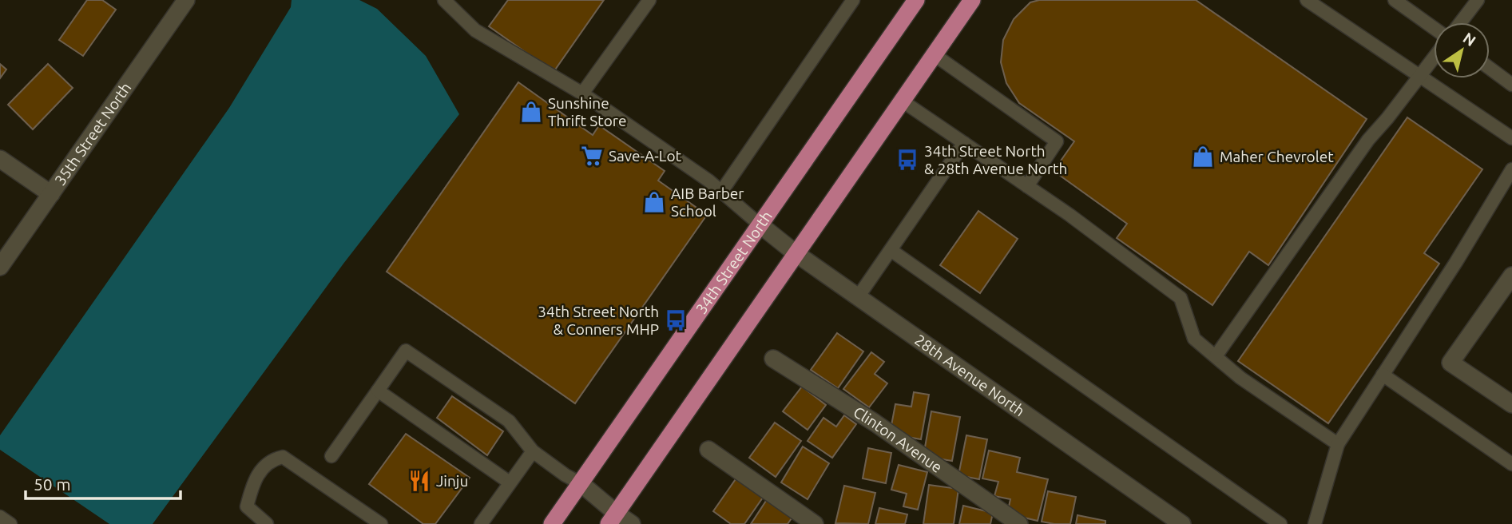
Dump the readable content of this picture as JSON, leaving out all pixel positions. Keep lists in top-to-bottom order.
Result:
{
  "streets": {
    "highway": ["34th Street North"],
    "street": ["35th Street North", "28th Avenue North", "Clinton Avenue"]
  },
  "crossings": [
    ["34th Street North", "28th Avenue North"]
  ],
  "places": {
    "shop": ["Sunshine Thrift Store", "Maher Chevrolet", "AIB Barber School"],
    "supermarket": ["Save-A-Lot"],
    "bus stop": ["34th Street North & 28th Avenue North", "34th Street North & Conners MHP"],
    "restaurant": ["Jinju"]
  },
  "scale_bar": "50 m",
  "north": "top right"
}
